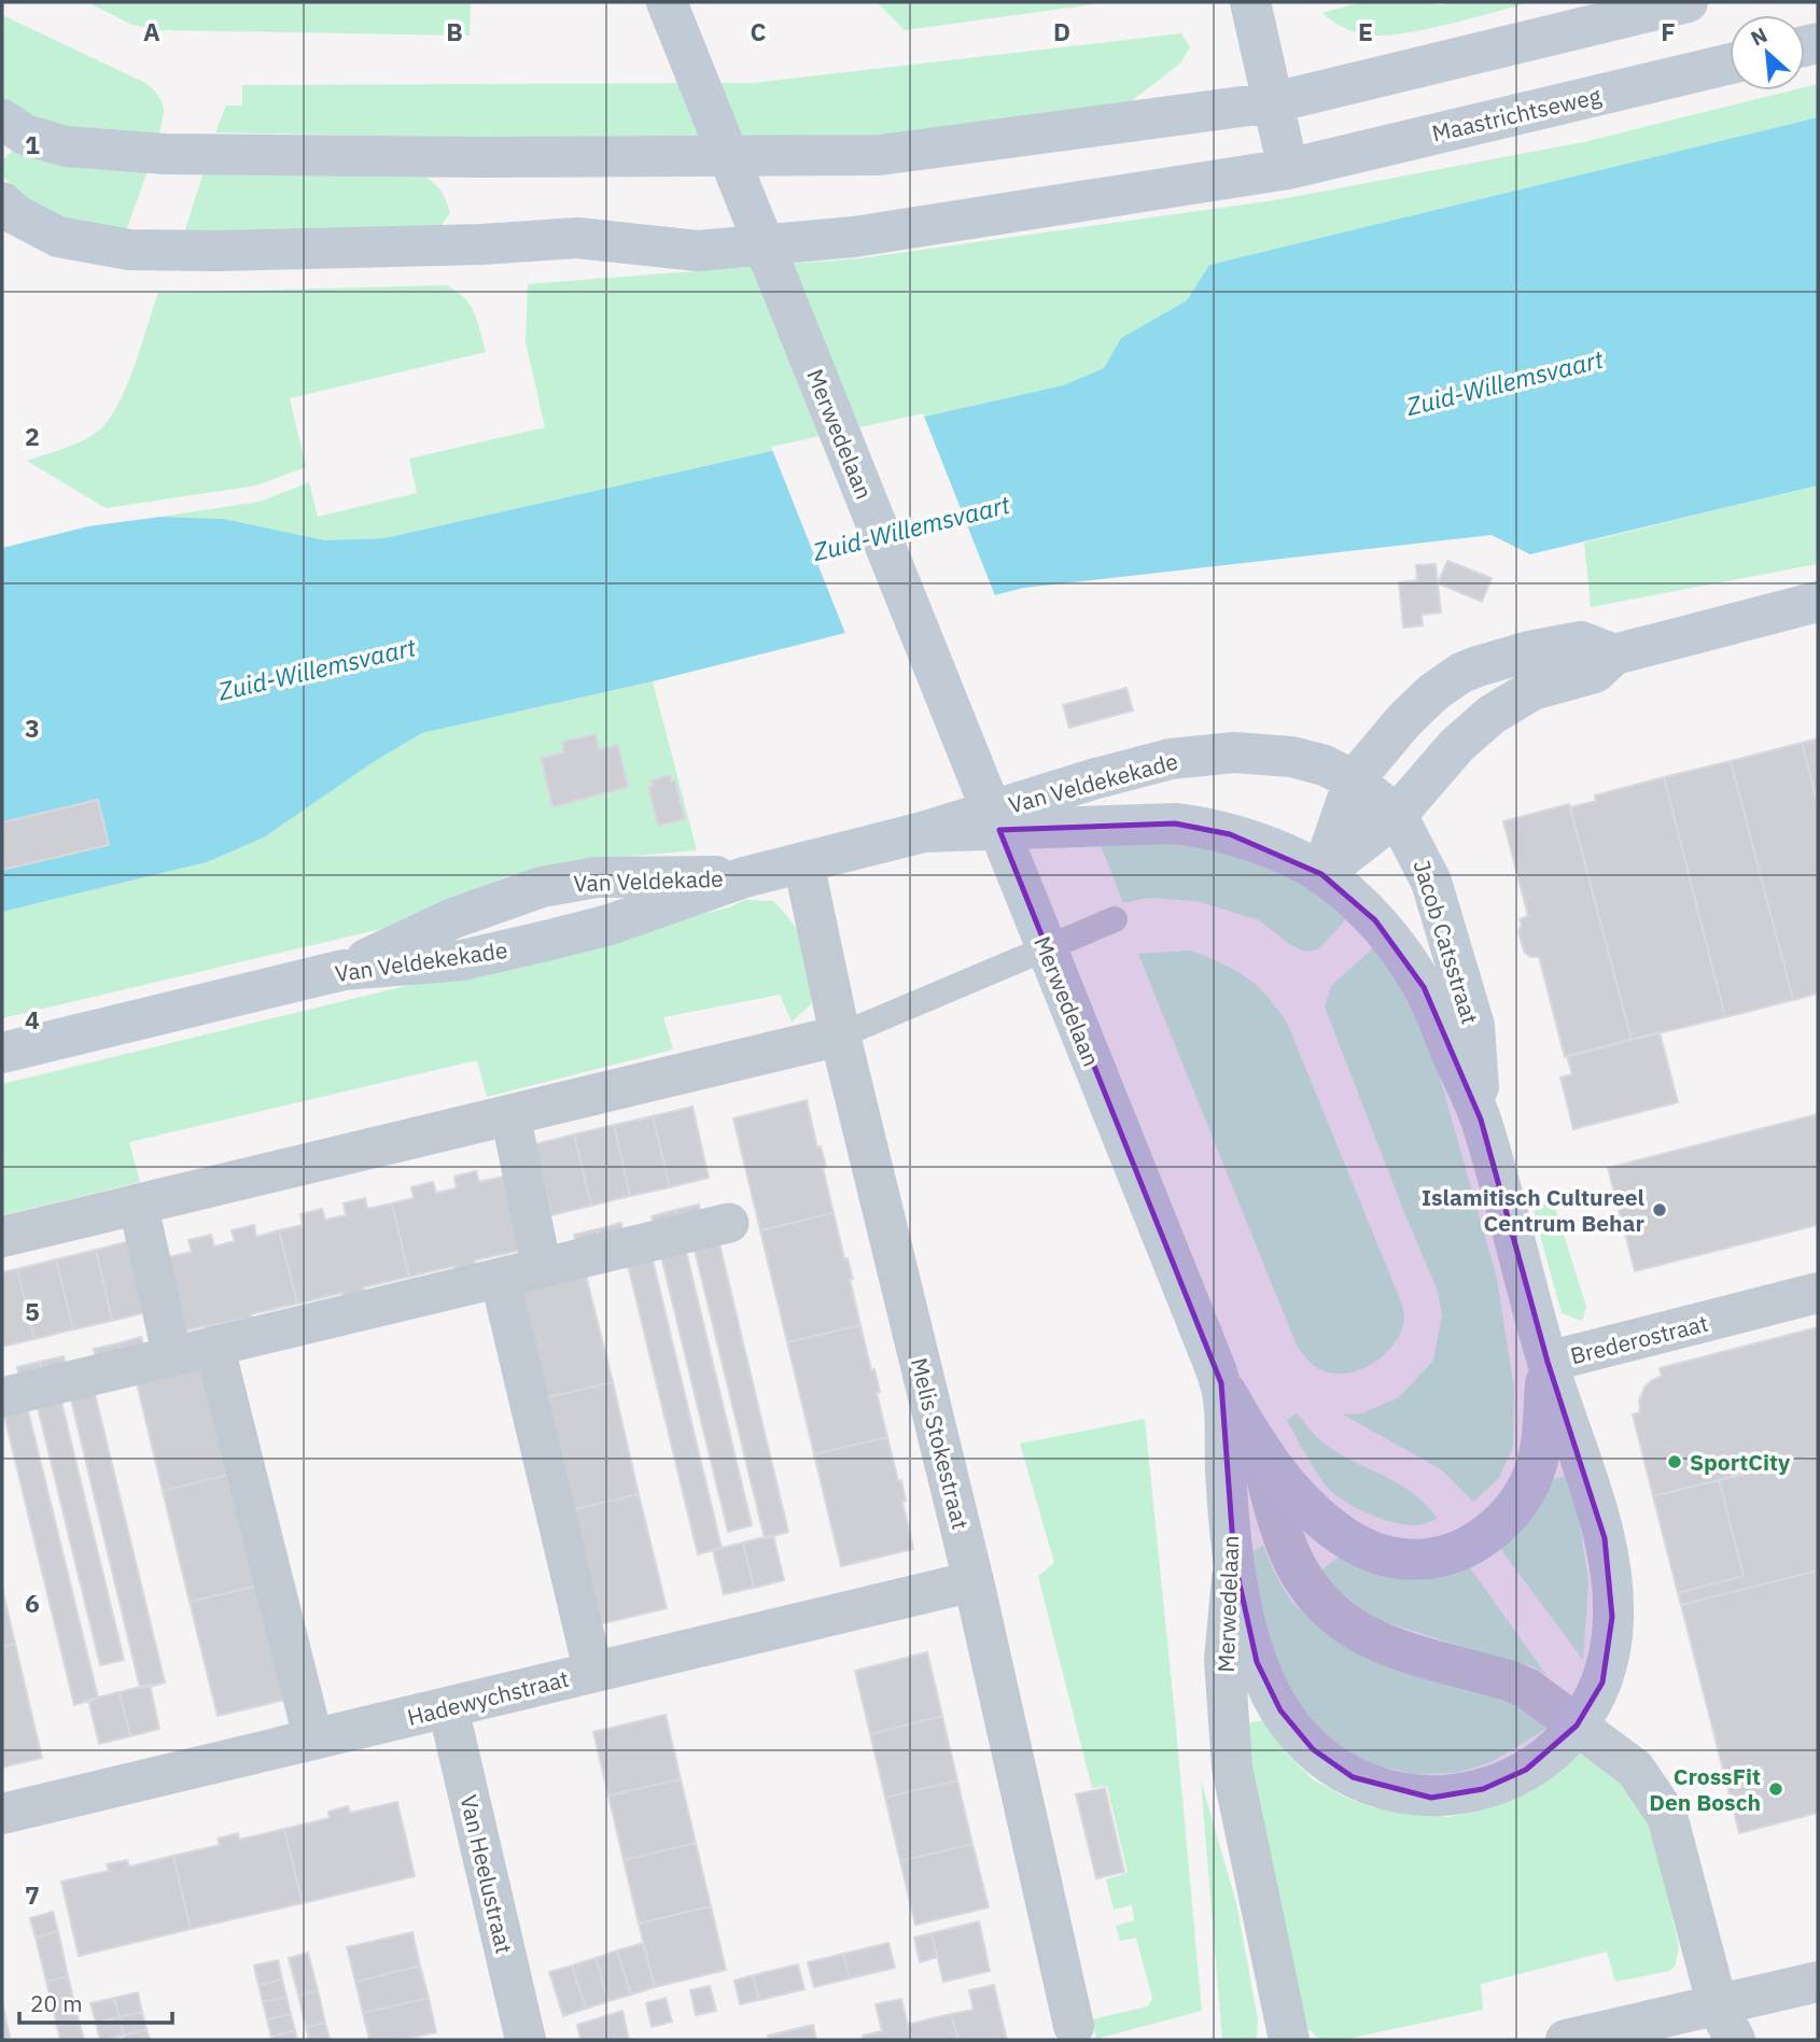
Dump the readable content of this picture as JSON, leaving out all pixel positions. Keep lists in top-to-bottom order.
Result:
{
  "streets": {
    "main road": [
      "Maastrichtseweg",
      "Merwedelaan",
      "Van Veldekekade",
      "Van Veldekade",
      "Jacob Catsstraat",
      "Brederostraat"
    ],
    "street": ["Melis Stokestraat", "Hadewychstraat", "Van Heelustraat"]
  },
  "crossings": [
    ["Merwedelaan", "Jacob Catsstraat"],
    ["Merwedelaan", "Brederostraat"],
    ["Van Veldekekade", "Van Veldekade"],
    ["Van Veldekekade", "Jacob Catsstraat"],
    ["Van Veldekekade", "Melis Stokestraat"],
    ["Jacob Catsstraat", "Brederostraat"],
    ["Melis Stokestraat", "Hadewychstraat"],
    ["Hadewychstraat", "Van Heelustraat"]
  ],
  "water": ["Zuid-Willemsvaart"],
  "places": ["Islamitisch Cultureel Centrum Behar", "SportCity", "CrossFit Den Bosch"],
  "scale_bar": "20 m",
  "north": "top left",
  "grid": {
    "columns": [
      "A",
      "B",
      "C",
      "D",
      "E",
      "F"
    ],
    "rows": [
      "1",
      "2",
      "3",
      "4",
      "5",
      "6",
      "7"
    ]
  }
}
